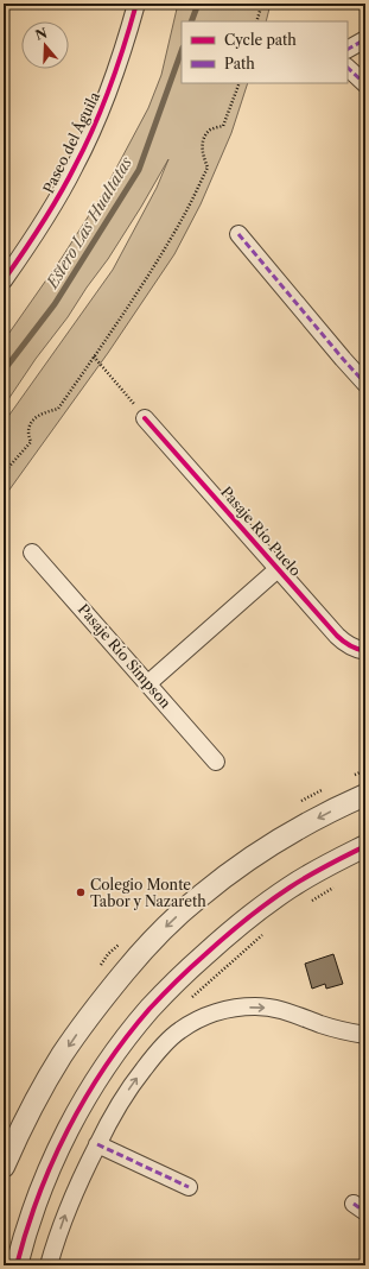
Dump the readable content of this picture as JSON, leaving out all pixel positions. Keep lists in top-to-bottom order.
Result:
{
  "streets": {
    "street": ["Paseo del Águila", "Pasaje Río Puelo", "Pasaje Río Simpson"]
  },
  "crossings": [
    ["Pasaje Río Puelo", "Pasaje Río Simpson"]
  ],
  "water": ["Estero Las Hualtatas"],
  "places": ["Colegio Monte Tabor y Nazareth"],
  "legend": ["Cycle path", "Path"],
  "north": "top"
}
